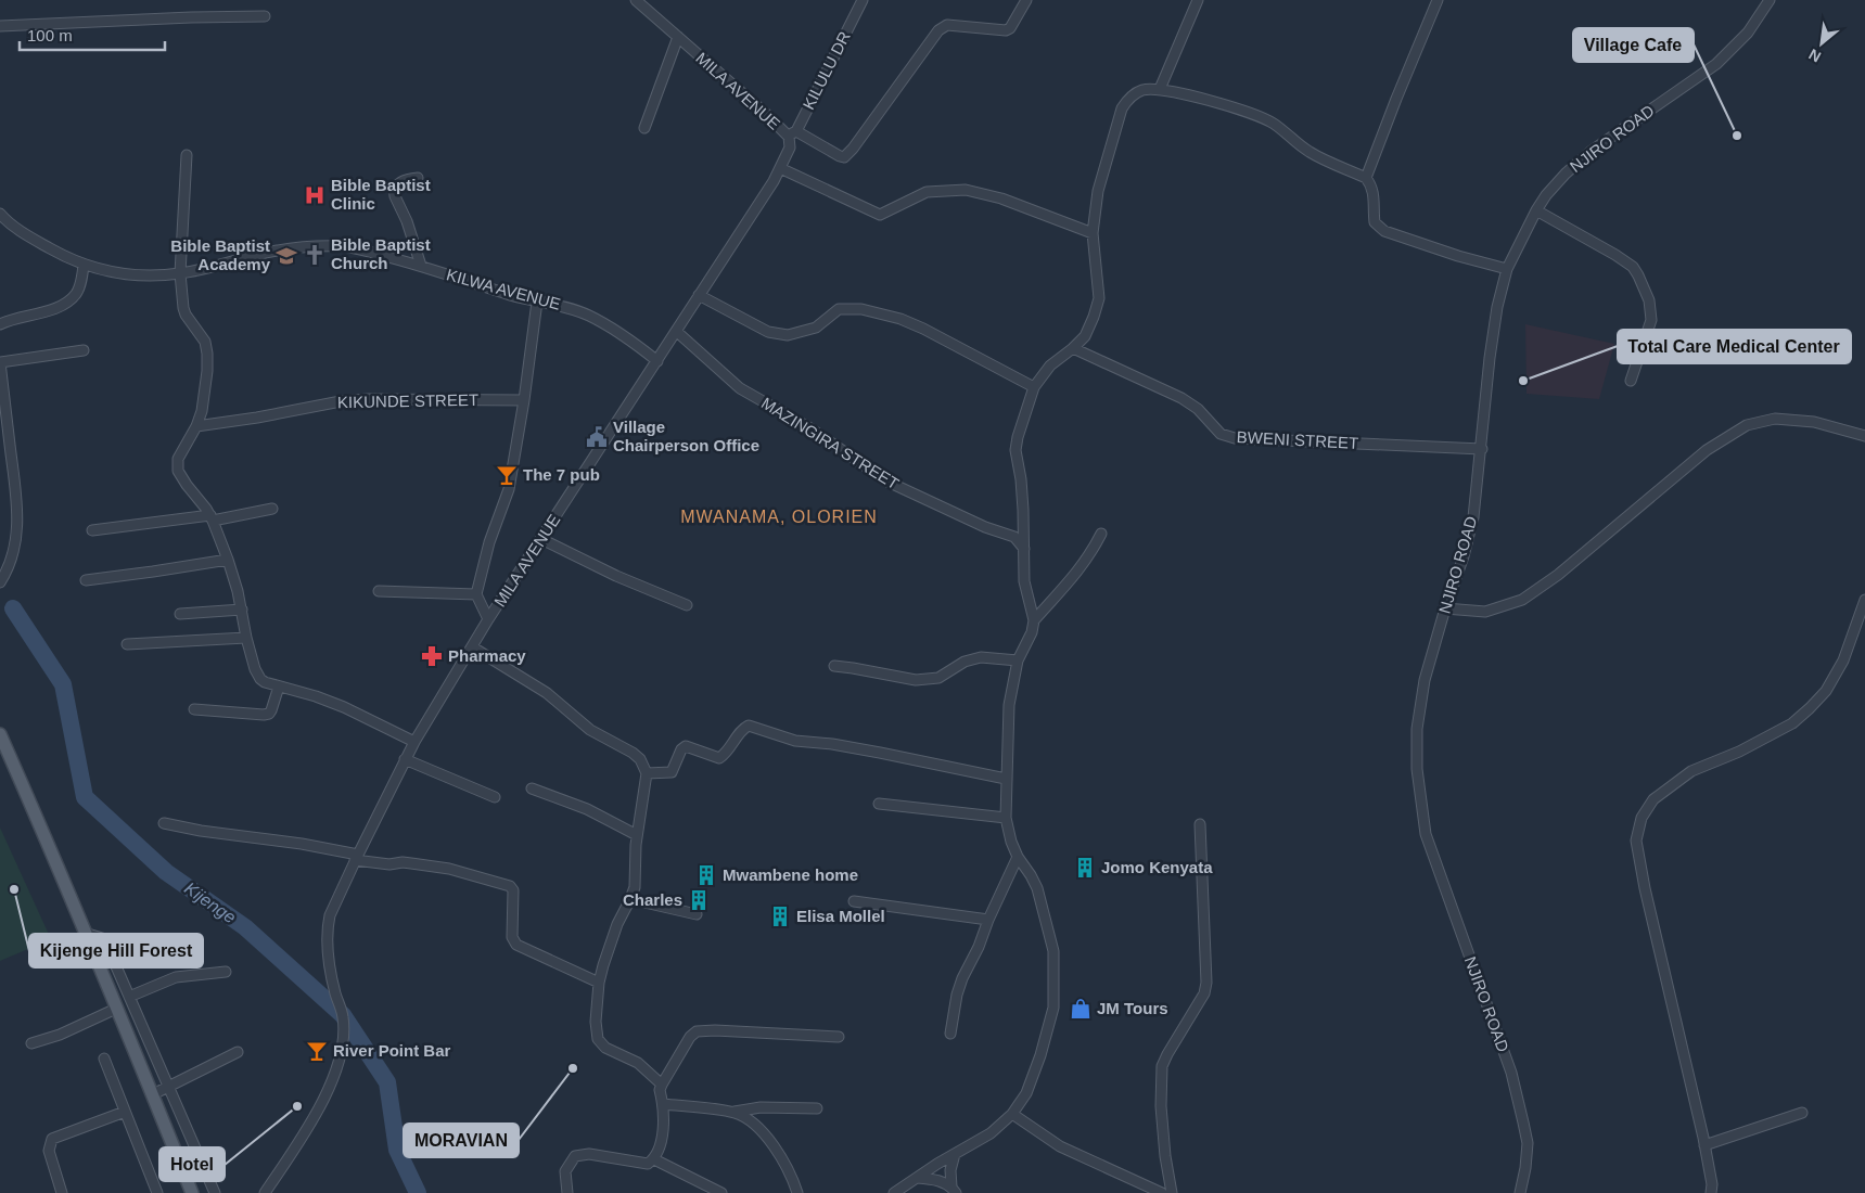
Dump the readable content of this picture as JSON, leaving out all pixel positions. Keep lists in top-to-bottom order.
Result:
{
  "streets": {
    "street": [
      "KILULU DR",
      "MILA AVENUE",
      "NJIRO ROAD",
      "KILWA AVENUE",
      "KIKUNDE STREET",
      "BWENI STREET",
      "MAZINGIRA STREET"
    ]
  },
  "crossings": [
    ["KILULU DR", "MILA AVENUE"],
    ["MILA AVENUE", "KILWA AVENUE"],
    ["MILA AVENUE", "MAZINGIRA STREET"],
    ["NJIRO ROAD", "BWENI STREET"]
  ],
  "districts": ["MWANAMA, OLORIEN"],
  "water": ["Kijenge"],
  "places": {
    "other": [
      "Village Cafe",
      "Total Care Medical Center",
      "Kijenge Hill Forest",
      "MORAVIAN",
      "Hotel"
    ],
    "hospital": ["Bible Baptist Clinic"],
    "church": ["Bible Baptist Church"],
    "school or university": ["Bible Baptist Academy"],
    "public building": ["Village Chairperson Office"],
    "bar": ["The 7 pub", "River Point Bar"],
    "pharmacy": ["Pharmacy"],
    "building": [
      "Jomo Kenyata",
      "Mwambene home",
      "Charles",
      "Elisa Mollel"
    ],
    "shop": ["JM Tours"]
  },
  "scale_bar": "100 m",
  "north": "bottom left"
}
